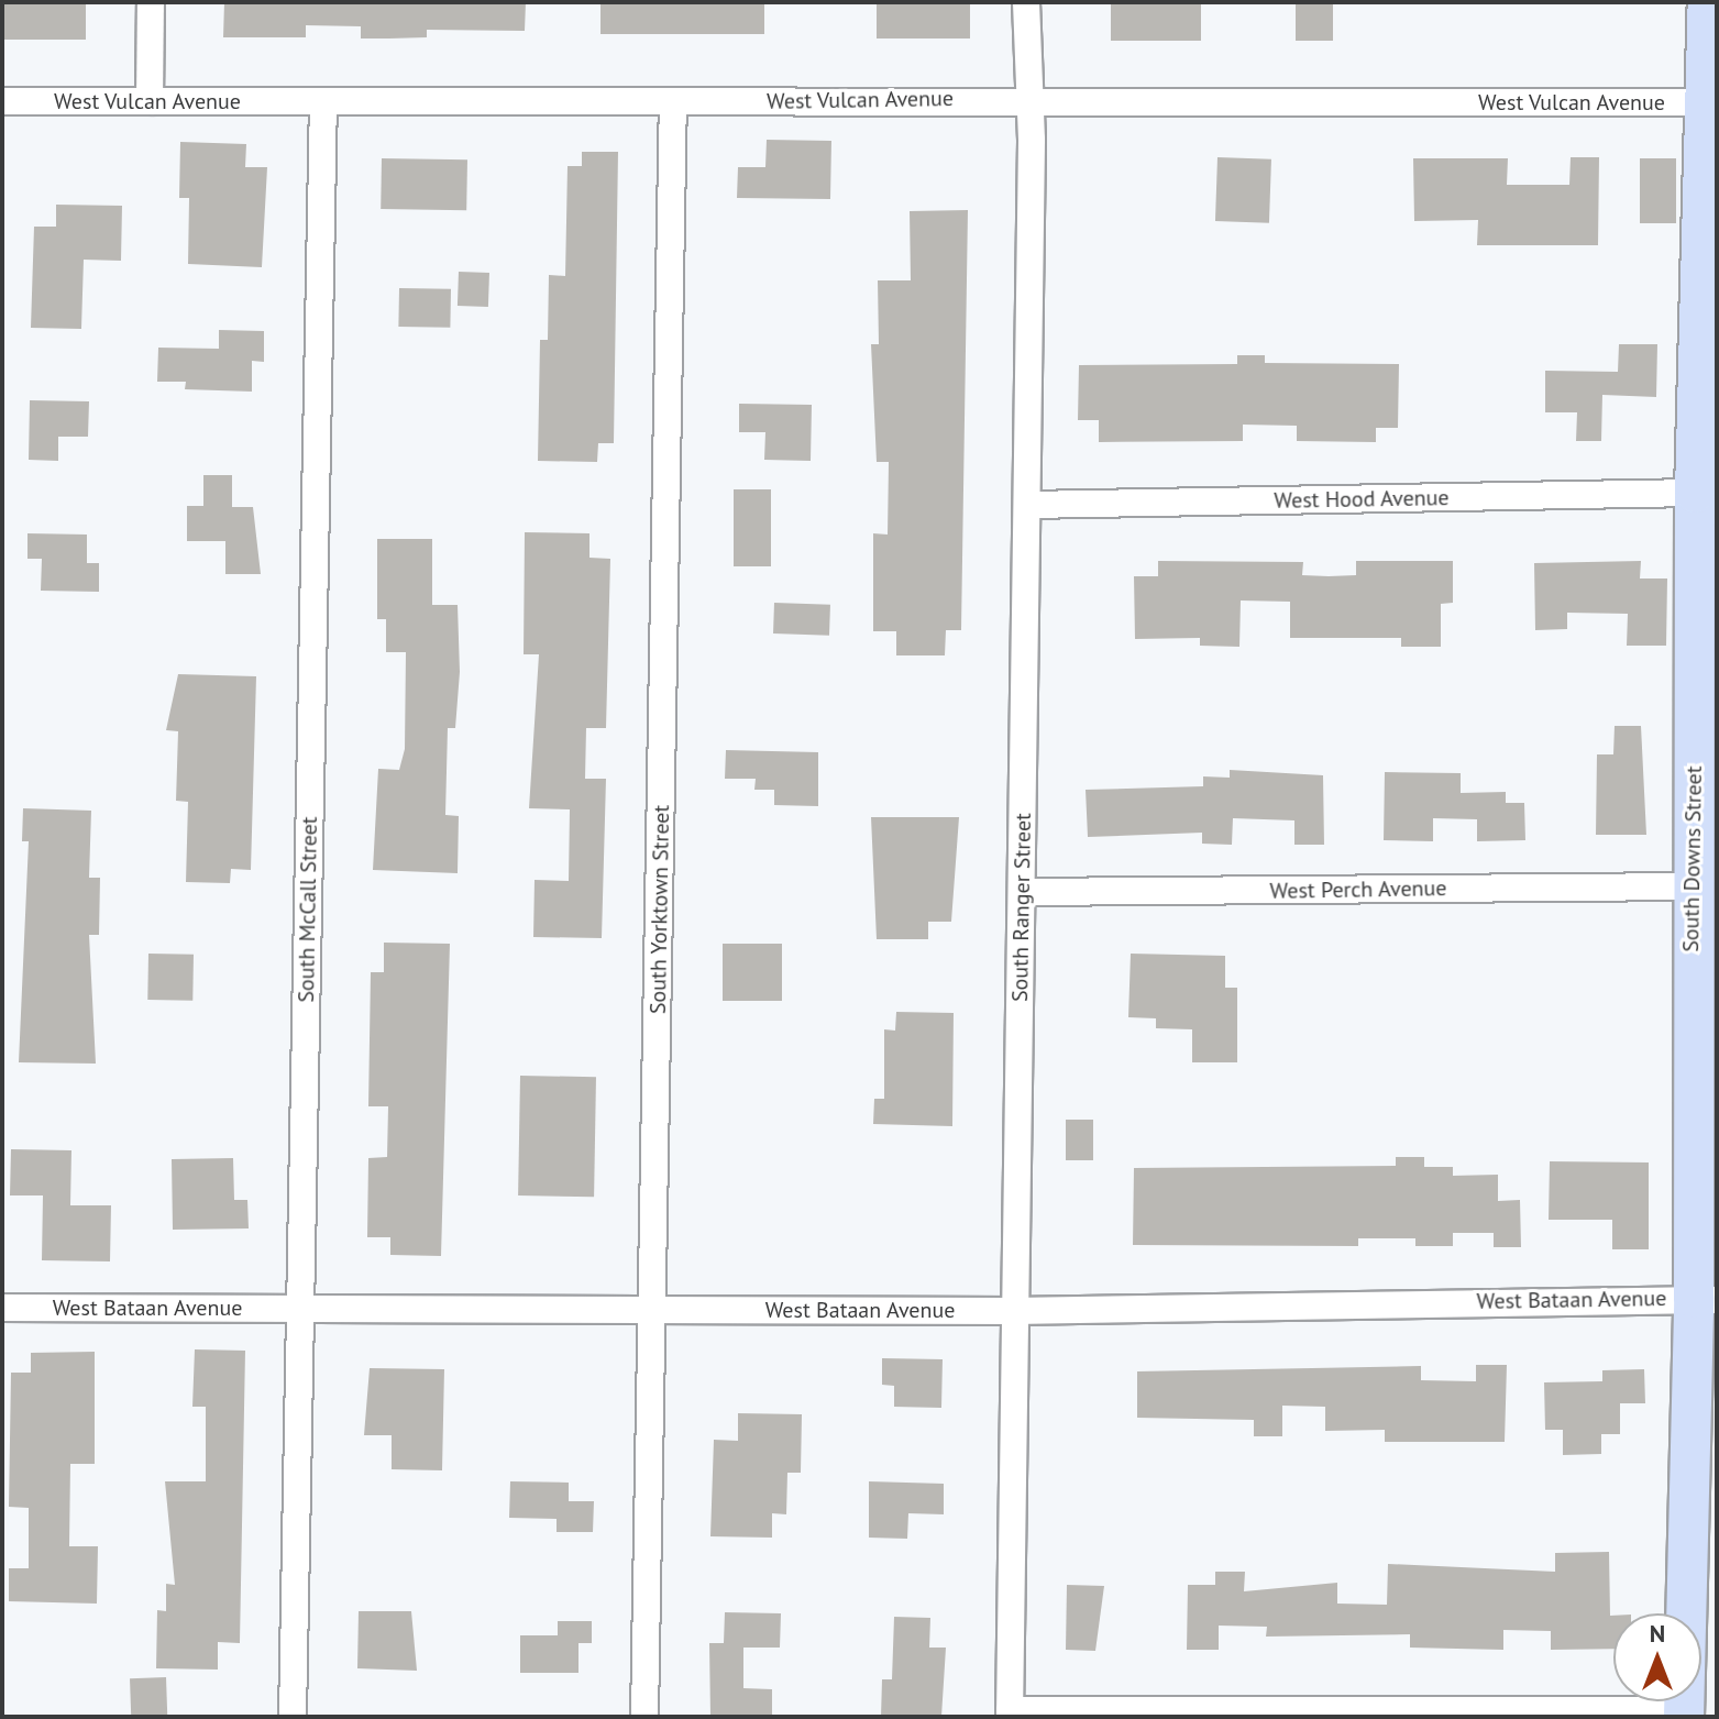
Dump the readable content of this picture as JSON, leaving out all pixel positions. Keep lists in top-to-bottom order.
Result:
{
  "streets": {
    "main road": ["South Downs Street"],
    "street": [
      "West Vulcan Avenue",
      "West Hood Avenue",
      "West Perch Avenue",
      "South Ranger Street",
      "South McCall Street",
      "South Yorktown Street",
      "West Bataan Avenue"
    ]
  },
  "crossings": [
    ["West Vulcan Avenue", "South Downs Street"],
    ["West Vulcan Avenue", "South Ranger Street"],
    ["West Vulcan Avenue", "South McCall Street"],
    ["West Vulcan Avenue", "South Yorktown Street"],
    ["West Hood Avenue", "South Downs Street"],
    ["West Hood Avenue", "South Ranger Street"],
    ["South Downs Street", "West Perch Avenue"],
    ["South Downs Street", "West Bataan Avenue"],
    ["West Perch Avenue", "South Ranger Street"],
    ["South Ranger Street", "West Bataan Avenue"],
    ["South McCall Street", "West Bataan Avenue"],
    ["South Yorktown Street", "West Bataan Avenue"]
  ],
  "north": "top"
}
